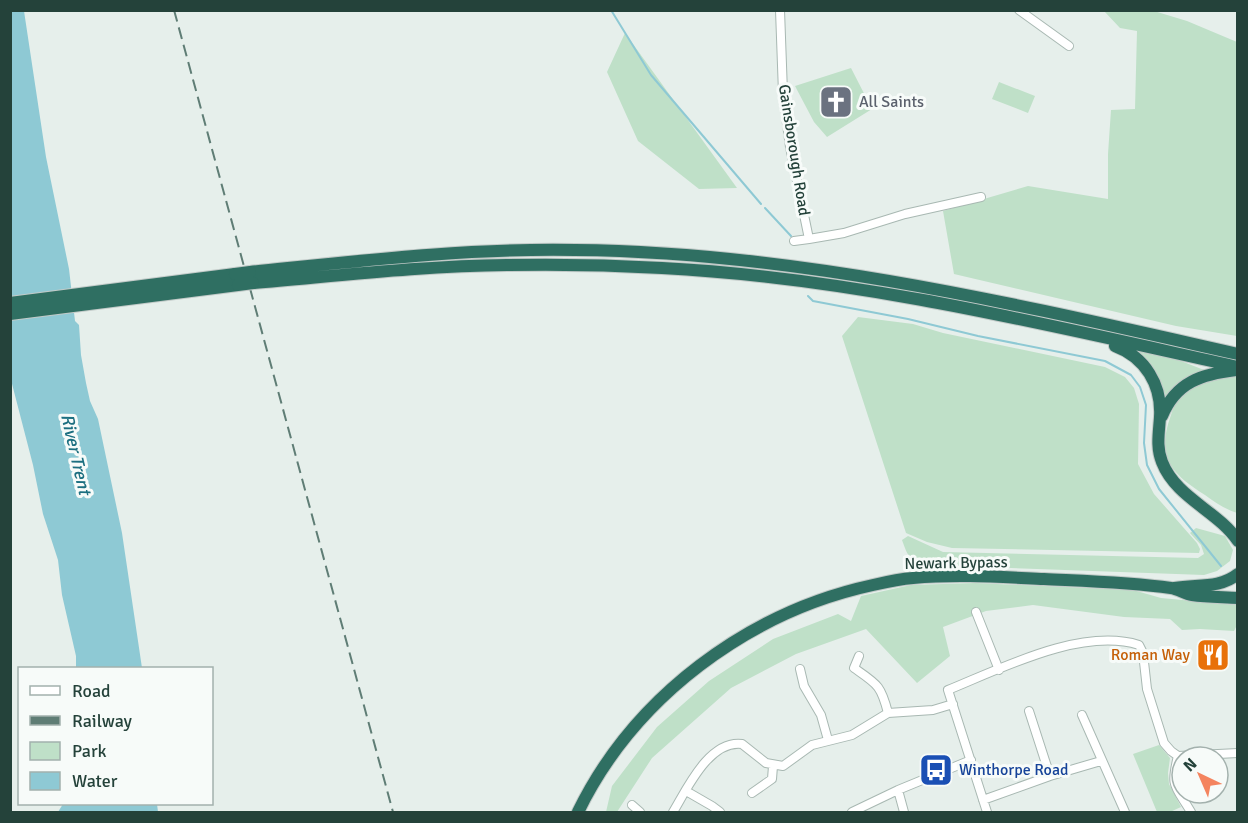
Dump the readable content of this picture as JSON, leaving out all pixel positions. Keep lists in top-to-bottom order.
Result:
{
  "streets": {
    "highway": ["Newark Bypass"],
    "street": ["Gainsborough Road"]
  },
  "water": ["River Trent"],
  "places": {
    "church": ["All Saints"],
    "restaurant": ["Roman Way"],
    "bus stop": ["Winthorpe Road"]
  },
  "legend": [
    "Road",
    "Railway",
    "Park",
    "Water"
  ],
  "north": "top left"
}
